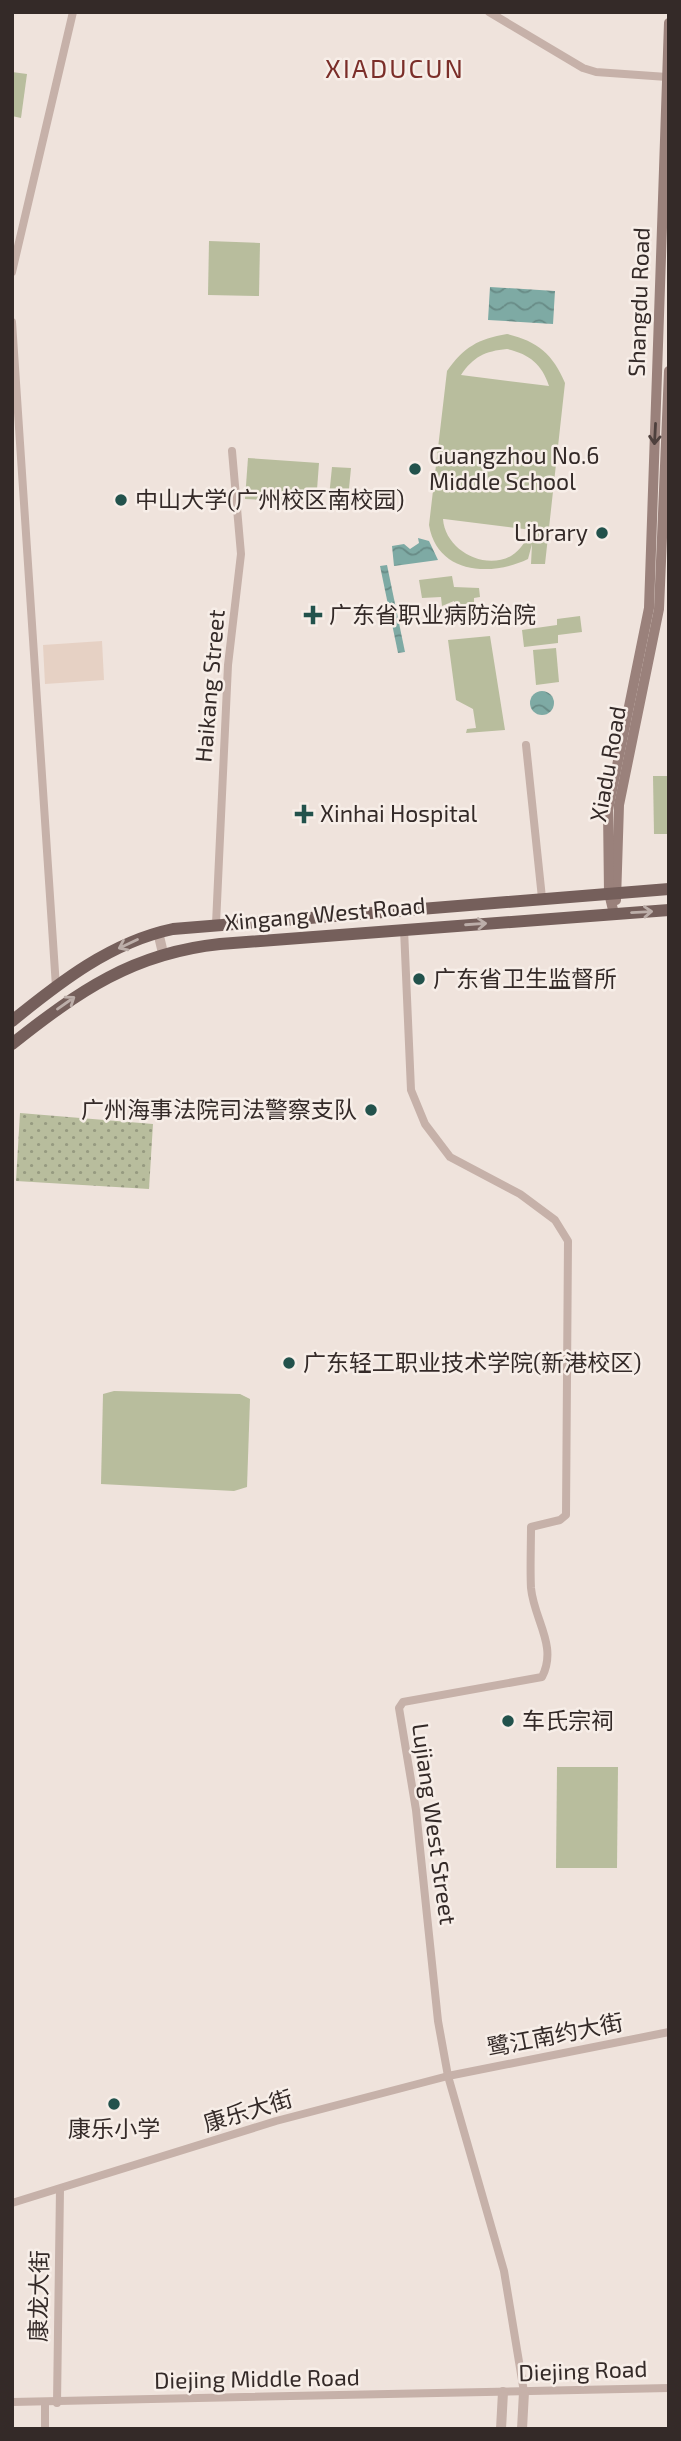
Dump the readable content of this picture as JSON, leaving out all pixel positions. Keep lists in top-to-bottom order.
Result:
{
  "streets": {
    "main road": ["Shangdu Road", "Xiadu Road", "Xingang West Road"],
    "street": [
      "Haikang Street",
      "Lujiang West Street",
      "鹭江南约大街",
      "康乐大街",
      "康龙大街",
      "Diejing Road",
      "Diejing Middle Road"
    ]
  },
  "crossings": [
    ["Shangdu Road", "Xiadu Road"],
    ["Haikang Street", "Xingang West Road"],
    ["Xiadu Road", "Xingang West Road"],
    ["Xingang West Road", "Lujiang West Street"],
    ["Lujiang West Street", "鹭江南约大街"],
    ["Lujiang West Street", "康乐大街"],
    ["Lujiang West Street", "Diejing Road"],
    ["鹭江南约大街", "康乐大街"],
    ["康乐大街", "康龙大街"],
    ["康龙大街", "Diejing Middle Road"],
    ["Diejing Road", "Diejing Middle Road"]
  ],
  "districts": ["XIADUCUN"],
  "places": {
    "other": [
      "Guangzhou No.6 Middle School",
      "中山大学(广州校区南校园)",
      "Library",
      "广东省卫生监督所",
      "广州海事法院司法警察支队",
      "广东轻工职业技术学院(新港校区)",
      "车氏宗祠",
      "康乐小学"
    ],
    "health": ["广东省职业病防治院", "Xinhai Hospital"]
  }
}
